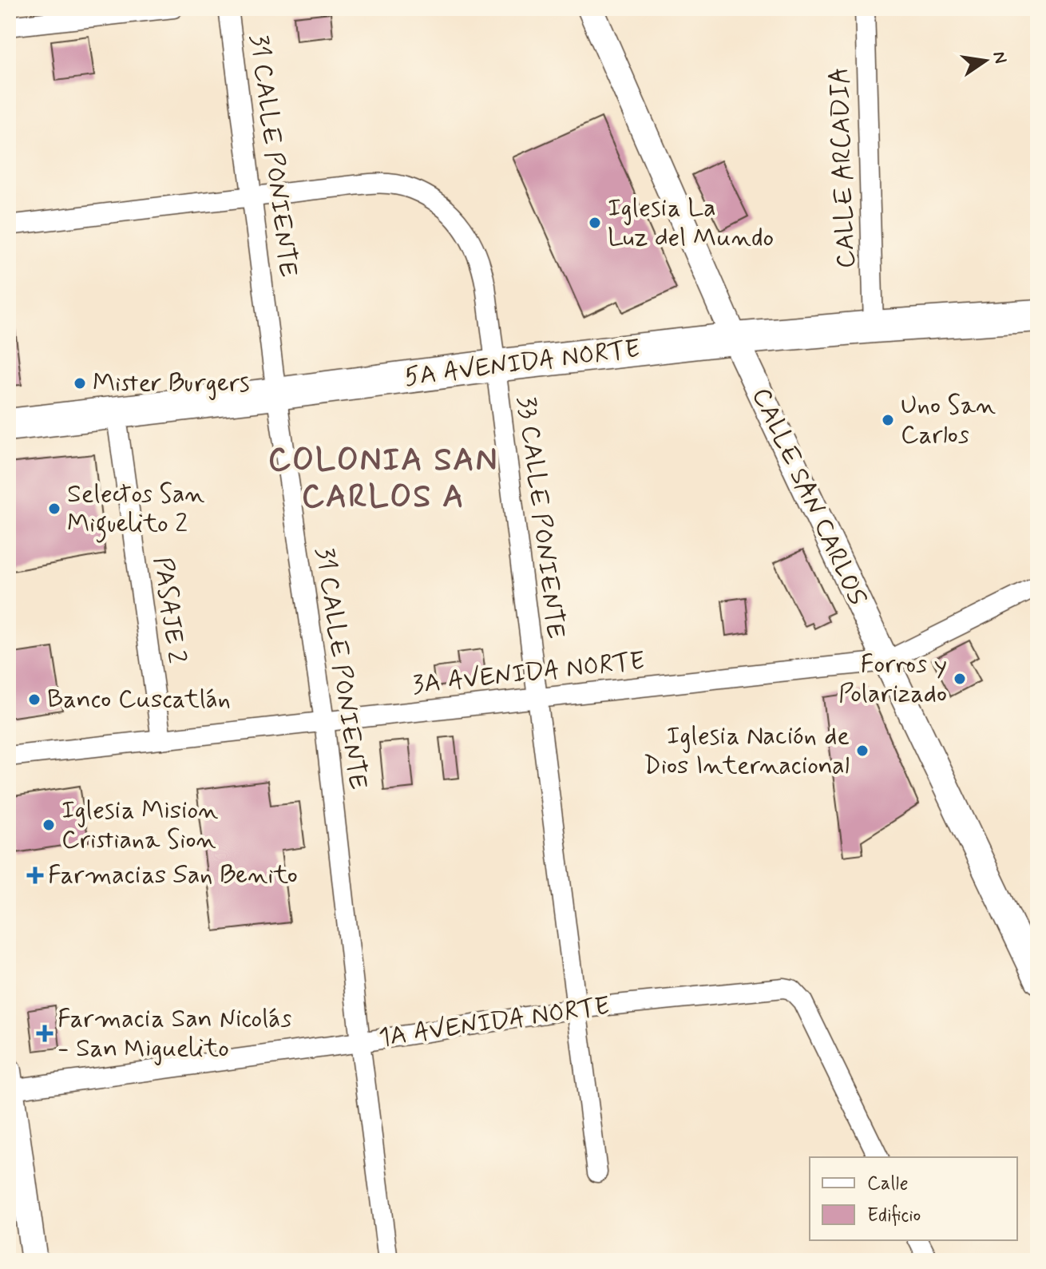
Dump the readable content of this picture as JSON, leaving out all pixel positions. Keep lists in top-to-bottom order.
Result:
{
  "streets": {
    "main road": ["5A AVENIDA NORTE"],
    "street": [
      "31 CALLE PONIENTE",
      "CALLE ARCADIA",
      "CALLE SAN CARLOS",
      "33 CALLE PONIENTE",
      "PASAJE 2",
      "3A AVENIDA NORTE",
      "1A AVENIDA NORTE"
    ]
  },
  "crossings": [
    ["31 CALLE PONIENTE", "5A AVENIDA NORTE"],
    ["31 CALLE PONIENTE", "33 CALLE PONIENTE"],
    ["31 CALLE PONIENTE", "3A AVENIDA NORTE"],
    ["31 CALLE PONIENTE", "1A AVENIDA NORTE"],
    ["CALLE ARCADIA", "5A AVENIDA NORTE"],
    ["5A AVENIDA NORTE", "CALLE SAN CARLOS"],
    ["5A AVENIDA NORTE", "33 CALLE PONIENTE"],
    ["5A AVENIDA NORTE", "PASAJE 2"],
    ["CALLE SAN CARLOS", "3A AVENIDA NORTE"],
    ["33 CALLE PONIENTE", "3A AVENIDA NORTE"],
    ["33 CALLE PONIENTE", "1A AVENIDA NORTE"],
    ["PASAJE 2", "3A AVENIDA NORTE"]
  ],
  "districts": ["COLONIA SAN CARLOS A"],
  "places": {
    "other": [
      "Iglesia La Luz del Mundo",
      "Mister Burgers",
      "Uno San Carlos",
      "Selectos San Miguelito 2",
      "Forros y Polarizado",
      "Banco Cuscatlán",
      "Iglesia Nación de Dios Internacional",
      "Iglesia Mision Cristiana Sion"
    ],
    "health": ["Farmacias San Benito", "Farmacia San Nicolás - San Miguelito"]
  },
  "legend": ["Calle", "Edificio"],
  "north": "right"
}
